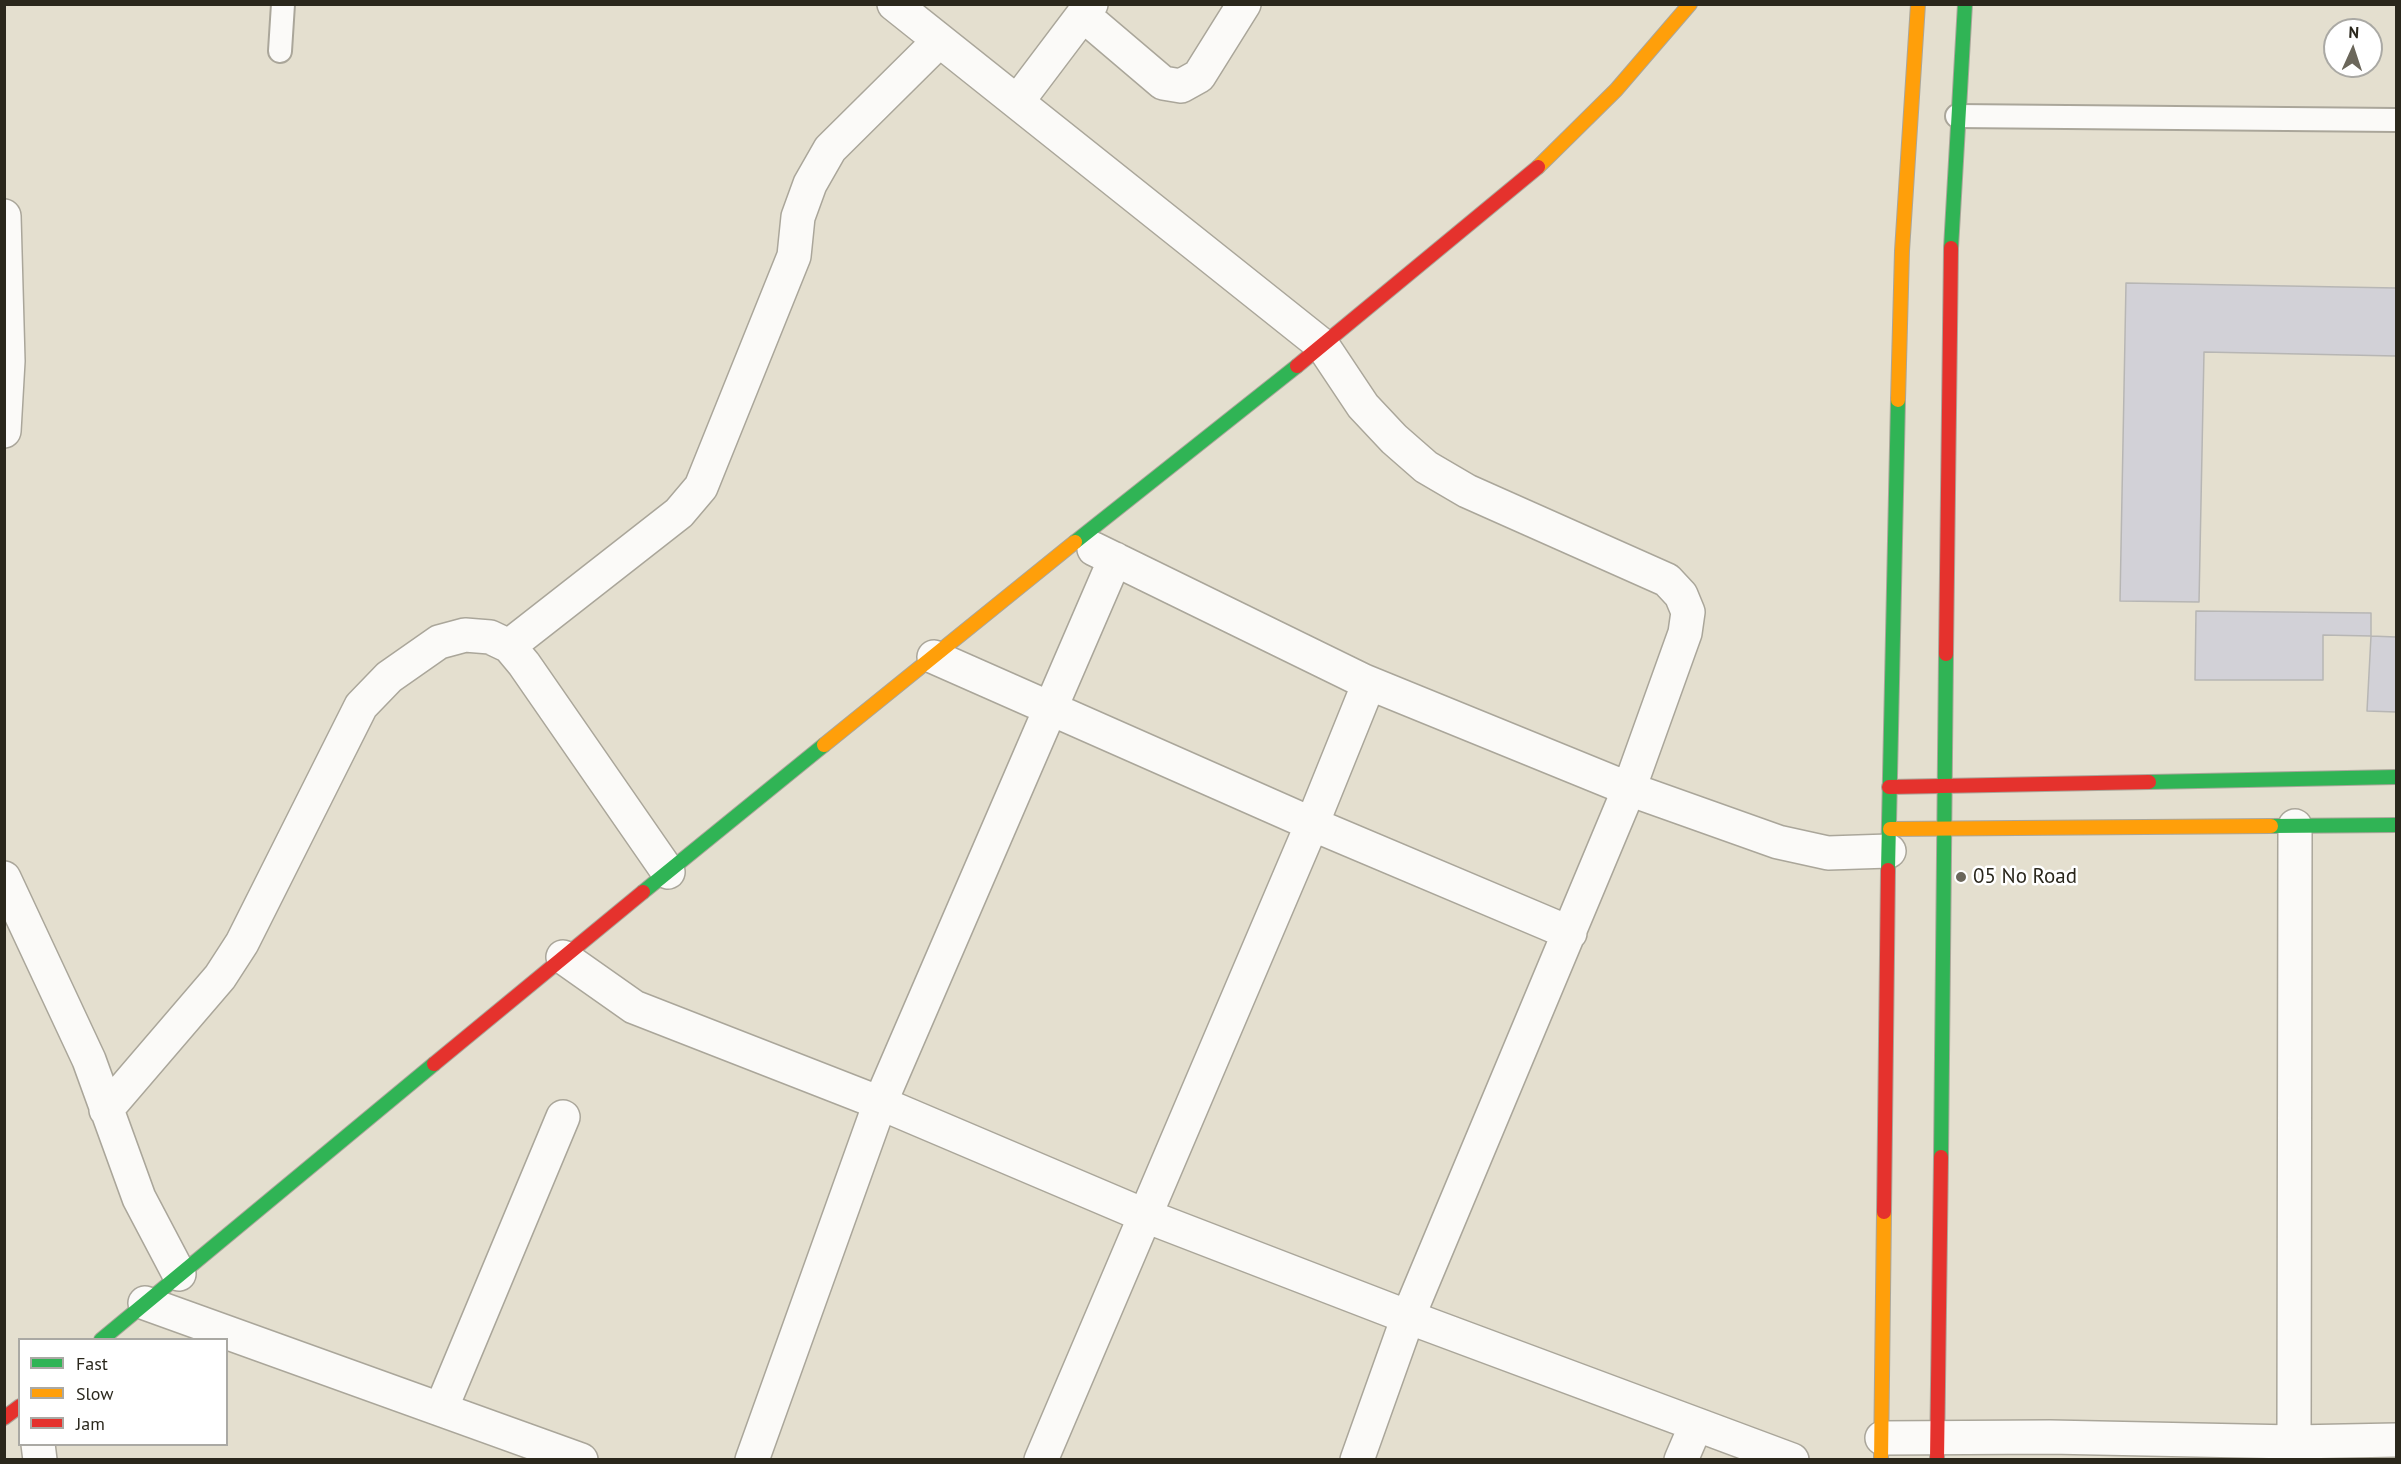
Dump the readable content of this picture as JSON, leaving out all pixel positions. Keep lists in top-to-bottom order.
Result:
{
  "places": ["05 No Road"],
  "legend": ["Fast", "Slow", "Jam"],
  "north": "top"
}
